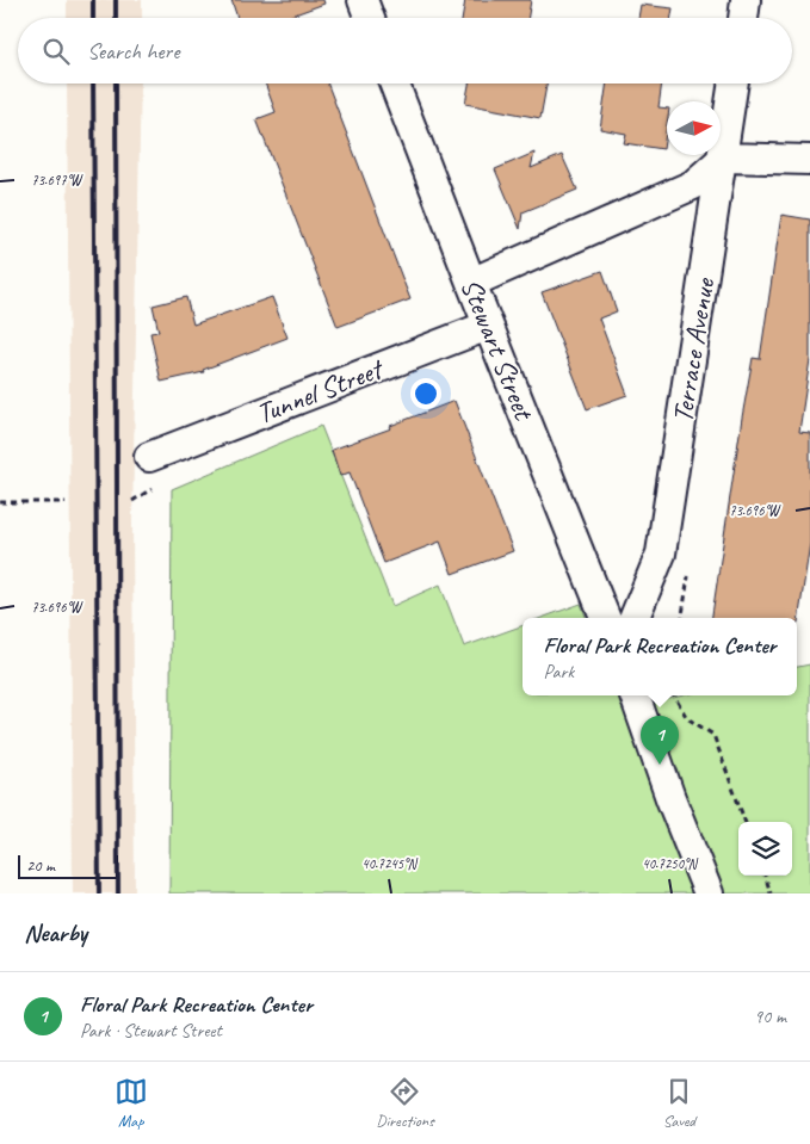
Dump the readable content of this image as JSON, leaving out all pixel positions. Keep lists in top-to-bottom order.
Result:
{
  "streets": {
    "street": ["Stewart Street", "Terrace Avenue", "Tunnel Street"]
  },
  "crossings": [
    ["Stewart Street", "Tunnel Street"]
  ],
  "scale_bar": "20 m",
  "north": "right",
  "page": {
    "search": "Search here",
    "popup": ["Floral Park Recreation Center", "Park"],
    "pins": "1",
    "scale": "20 m",
    "heading": "Nearby",
    "list": [
      {
        "mark": "1",
        "name": "Floral Park Recreation Center",
        "note": "Park · Stewart Street",
        "value": "90 m"
      }
    ],
    "nav": ["Map", "Directions", "Saved"]
  },
  "coordinates": [
    "73.697°W",
    "73.696°W",
    "40.7245°N",
    "40.7250°N"
  ]
}
